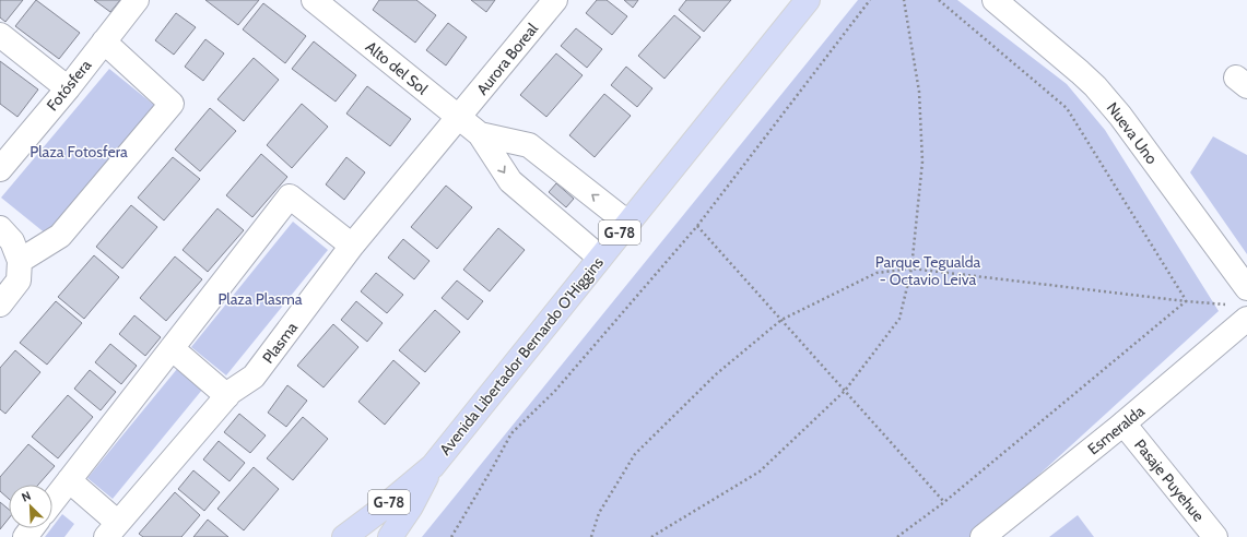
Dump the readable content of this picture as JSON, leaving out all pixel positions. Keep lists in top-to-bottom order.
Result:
{
  "streets": {
    "main road": ["G-78", "Avenida Libertador Bernardo O'Higgins"],
    "street": [
      "Aurora Boreal",
      "Alto del Sol",
      "Fotósfera",
      "Nueva Uno",
      "Plasma",
      "Esmeralda",
      "Pasaje Puyehue"
    ]
  },
  "crossings": [
    ["Aurora Boreal", "Alto del Sol"],
    ["Aurora Boreal", "Plasma"],
    ["Alto del Sol", "Plasma"],
    ["Alto del Sol", "Avenida Libertador Bernardo O'Higgins"],
    ["Nueva Uno", "Esmeralda"],
    ["Esmeralda", "Pasaje Puyehue"]
  ],
  "parks": ["Plaza Fotosfera", "Parque Tegualda - Octavio Leiva", "Plaza Plasma"],
  "north": "top left"
}
